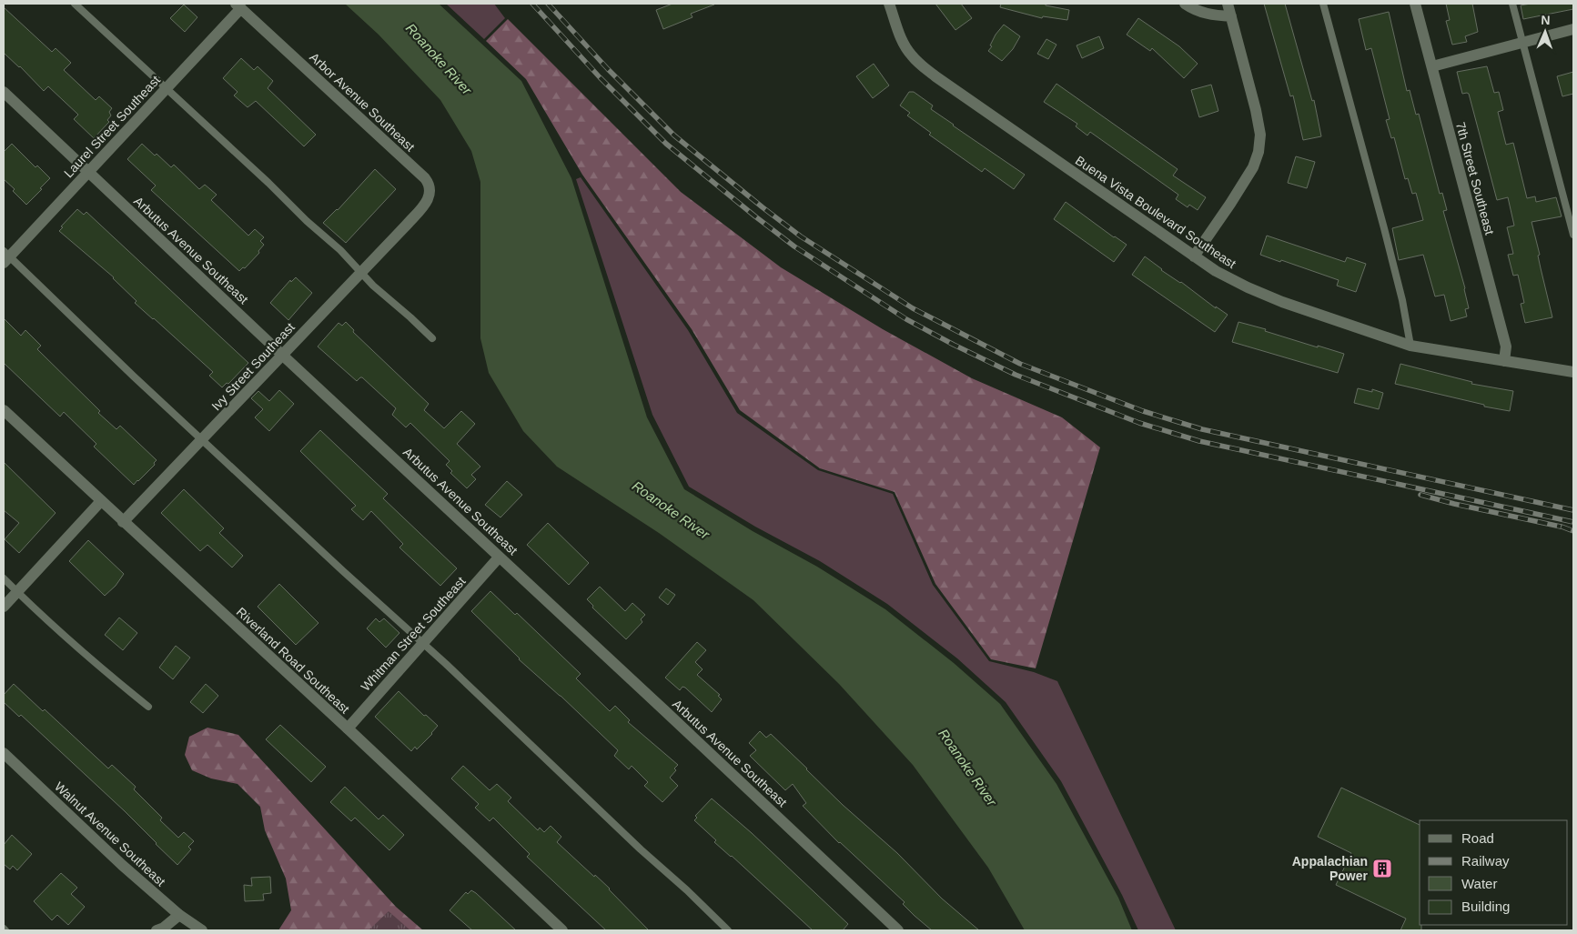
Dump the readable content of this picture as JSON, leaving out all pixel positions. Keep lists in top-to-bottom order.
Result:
{
  "streets": {
    "street": [
      "Arbor Avenue Southeast",
      "Laurel Street Southeast",
      "7th Street Southeast",
      "Buena Vista Boulevard Southeast",
      "Arbutus Avenue Southeast",
      "Ivy Street Southeast",
      "Whitman Street Southeast",
      "Riverland Road Southeast",
      "Walnut Avenue Southeast"
    ]
  },
  "crossings": [
    ["Arbor Avenue Southeast", "Laurel Street Southeast"],
    ["Arbor Avenue Southeast", "Ivy Street Southeast"],
    ["Laurel Street Southeast", "Arbutus Avenue Southeast"],
    ["7th Street Southeast", "Buena Vista Boulevard Southeast"],
    ["Arbutus Avenue Southeast", "Ivy Street Southeast"],
    ["Arbutus Avenue Southeast", "Whitman Street Southeast"],
    ["Ivy Street Southeast", "Riverland Road Southeast"],
    ["Whitman Street Southeast", "Riverland Road Southeast"]
  ],
  "water": ["Roanoke River"],
  "places": {
    "building": ["Appalachian Power"]
  },
  "legend": [
    "Road",
    "Railway",
    "Water",
    "Building"
  ],
  "north": "top"
}
